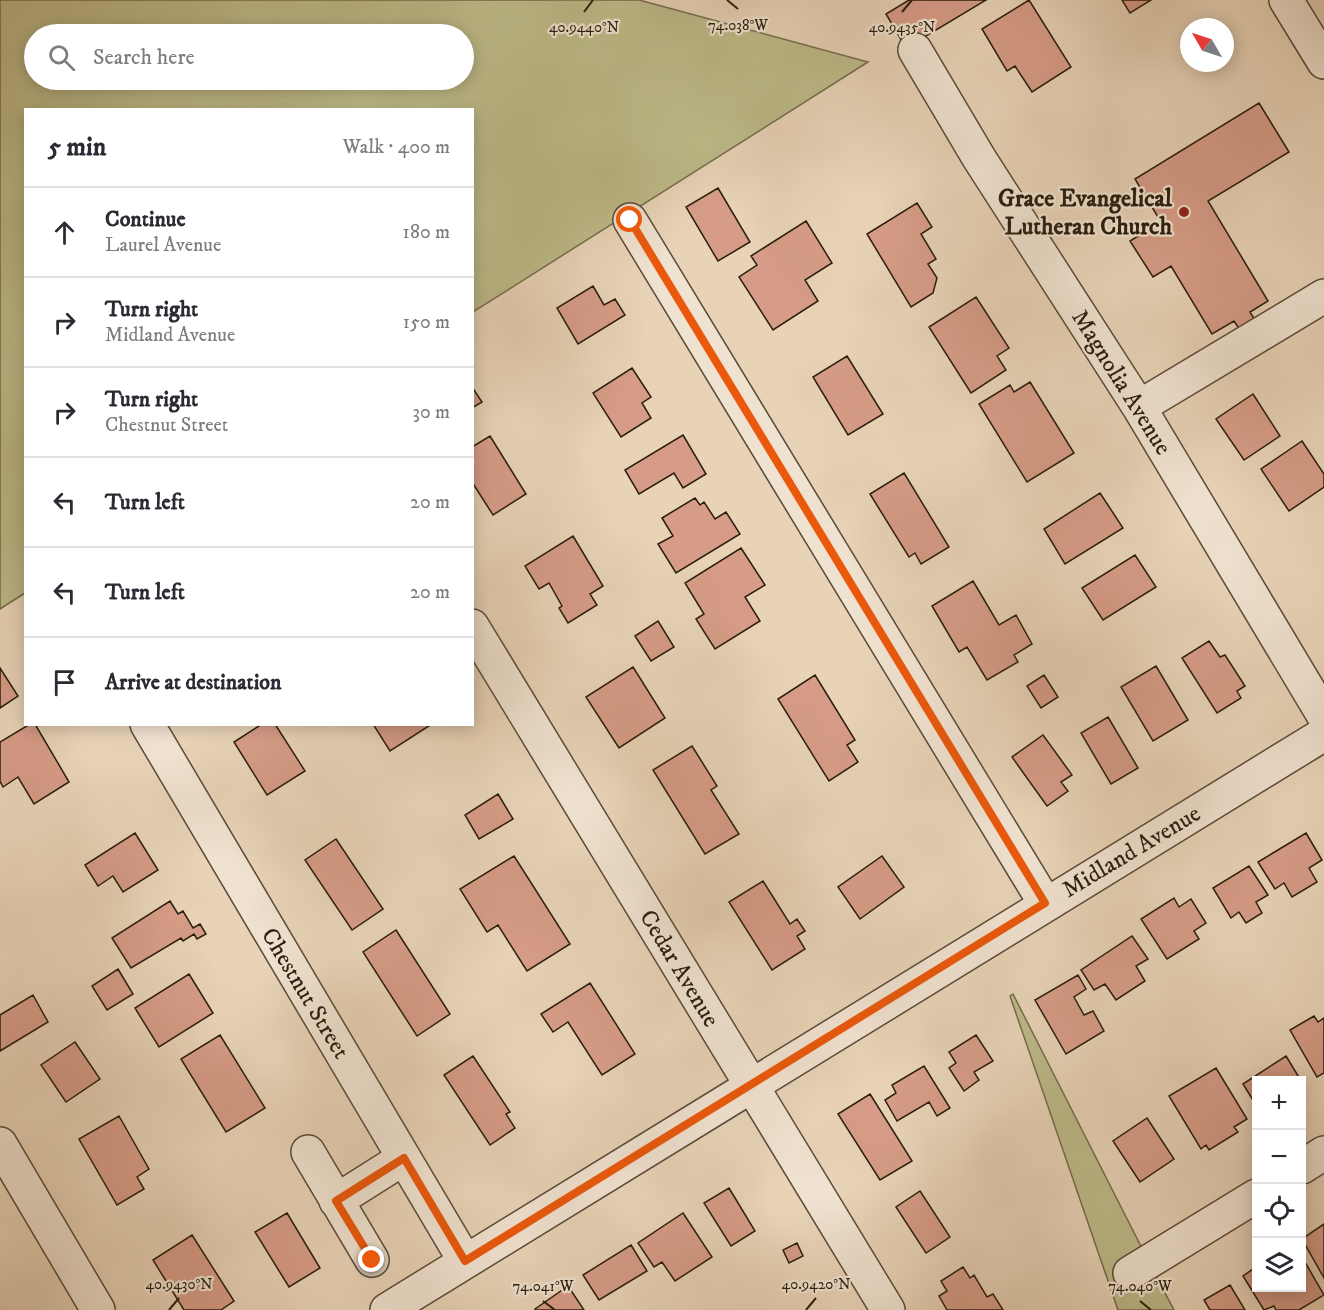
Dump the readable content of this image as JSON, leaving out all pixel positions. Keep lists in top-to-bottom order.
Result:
{
  "streets": {
    "street": [
      "Magnolia Avenue",
      "Midland Avenue",
      "Cedar Avenue",
      "Chestnut Street"
    ]
  },
  "crossings": [
    ["Midland Avenue", "Cedar Avenue"],
    ["Midland Avenue", "Chestnut Street"]
  ],
  "places": ["Grace Evangelical Lutheran Church"],
  "north": "top left",
  "page": {
    "search": "Search here",
    "heading": ["5 min", "Walk · 400 m"],
    "list": [
      ["Continue", "Laurel Avenue", "180 m"],
      ["Turn right", "Midland Avenue", "150 m"],
      ["Turn right", "Chestnut Street", "30 m"],
      ["Turn left", "20 m"],
      ["Turn left", "20 m"],
      "Arrive at destination"
    ],
    "map_buttons": ["+", "−"]
  },
  "coordinates": [
    "74.038°W",
    "40.9440°N",
    "40.9435°N",
    "40.9430°N",
    "40.9420°N",
    "74.041°W",
    "74.040°W"
  ]
}
